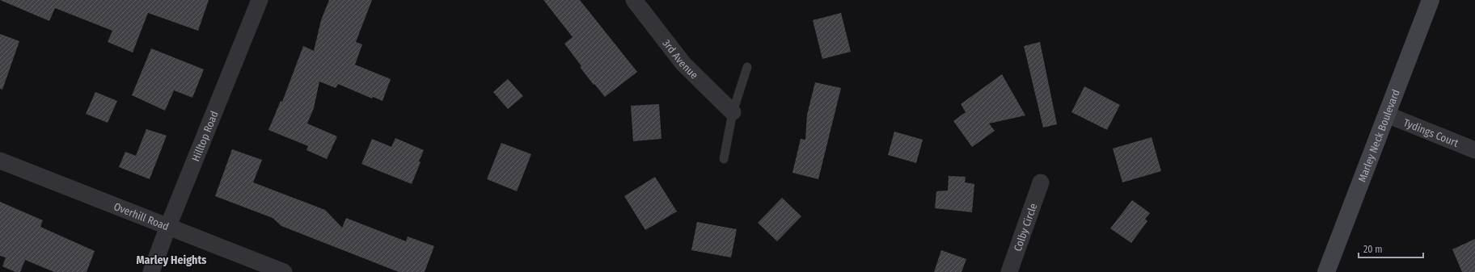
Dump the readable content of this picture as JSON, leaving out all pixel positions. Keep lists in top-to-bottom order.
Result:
{
  "streets": {
    "main road": ["Marley Neck Boulevard"],
    "street": [
      "3rd Avenue",
      "Tydings Court",
      "Hilltop Road",
      "Overhill Road",
      "Colby Circle"
    ]
  },
  "crossings": [
    ["Tydings Court", "Marley Neck Boulevard"],
    ["Hilltop Road", "Overhill Road"]
  ],
  "districts": ["Marley Heights"],
  "scale_bar": "20 m"
}
